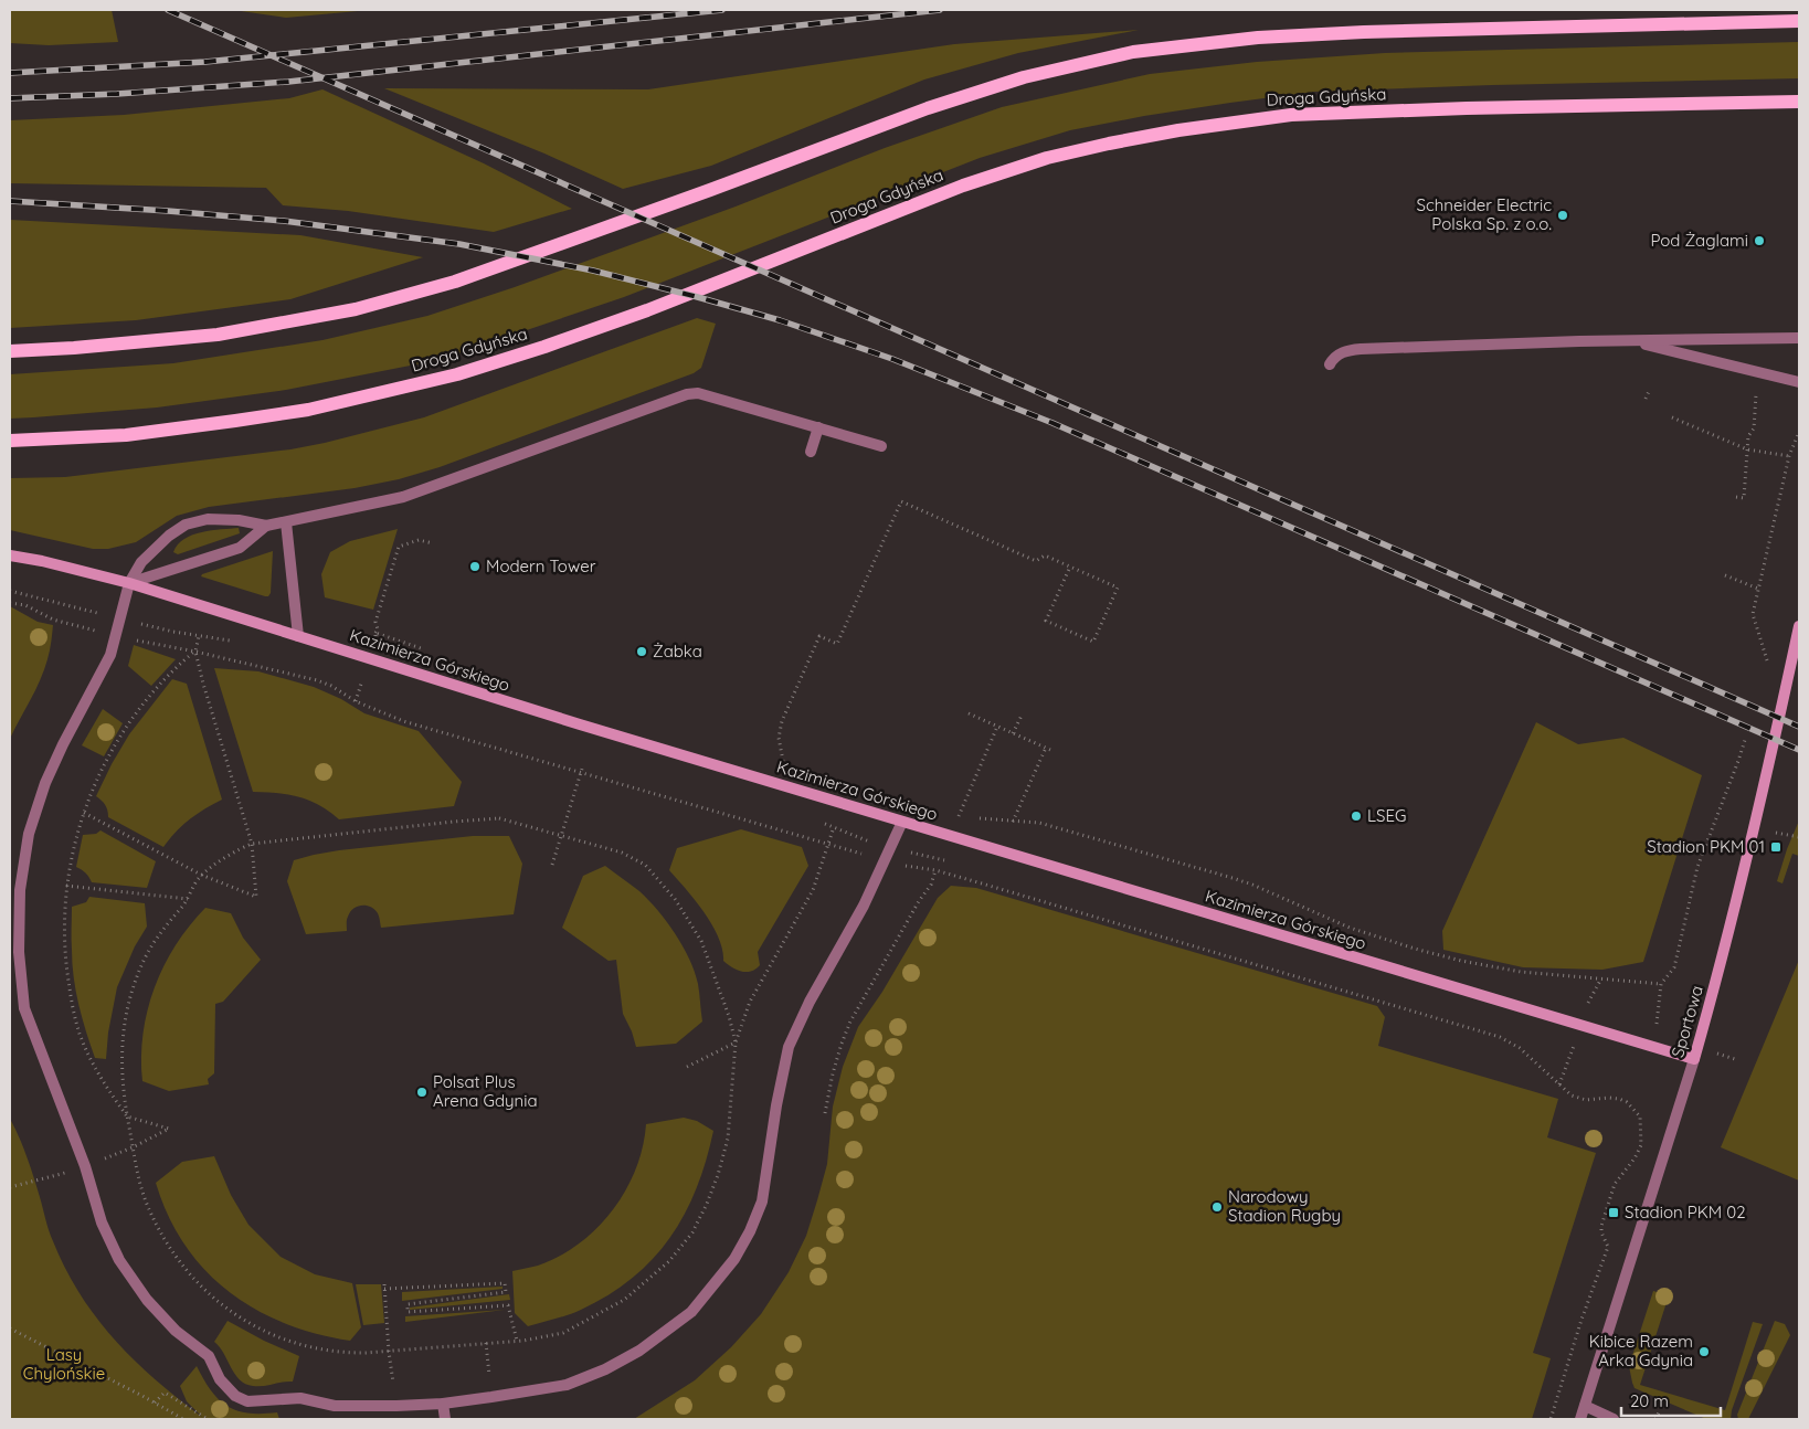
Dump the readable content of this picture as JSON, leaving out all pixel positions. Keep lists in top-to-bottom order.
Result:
{
  "streets": {
    "main road": ["Droga Gdyńska"],
    "street": ["Kazimierza Górskiego", "Sportowa"]
  },
  "crossings": [
    ["Kazimierza Górskiego", "Sportowa"]
  ],
  "parks": ["Lasy Chylońskie"],
  "places": {
    "other": [
      "Schneider Electric Polska Sp. z o.o.",
      "Pod Żaglami",
      "Modern Tower",
      "Żabka",
      "LSEG",
      "Polsat Plus Arena Gdynia",
      "Narodowy Stadion Rugby",
      "Kibice Razem Arka Gdynia"
    ],
    "transit": ["Stadion PKM 01", "Stadion PKM 02"]
  },
  "scale_bar": "20 m"
}
